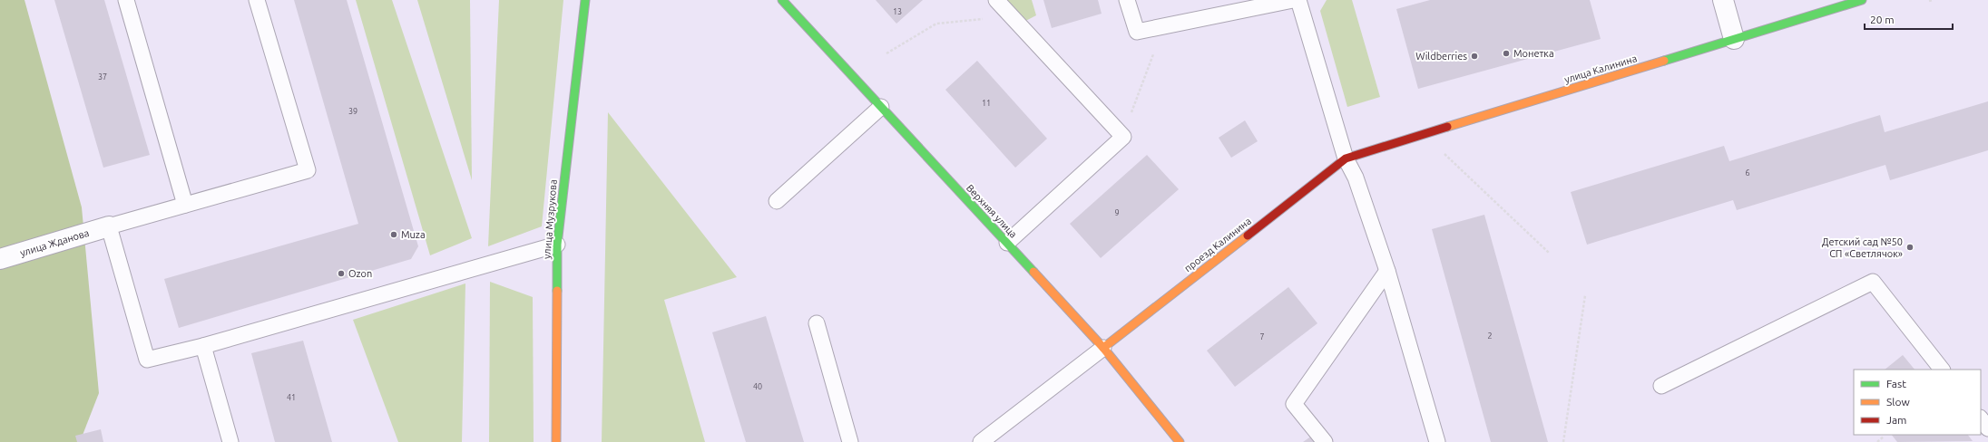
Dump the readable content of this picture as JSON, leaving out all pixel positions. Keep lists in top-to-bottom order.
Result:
{
  "streets": {
    "street": [
      "улица Калинина",
      "Верхняя улица",
      "улица Музрукова",
      "улица Жданова",
      "проезд Калинина"
    ]
  },
  "crossings": [
    ["улица Калинина", "проезд Калинина"],
    ["Верхняя улица", "проезд Калинина"]
  ],
  "places": [
    "Монетка",
    "Wildberries",
    "Muza",
    "Детский сад №50 СП «Светлячок»",
    "Ozon"
  ],
  "house_numbers": [
    "13",
    "37",
    "11",
    "39",
    "6",
    "9",
    "2",
    "7",
    "40",
    "41"
  ],
  "legend": ["Fast", "Slow", "Jam"],
  "scale_bar": "20 m"
}
